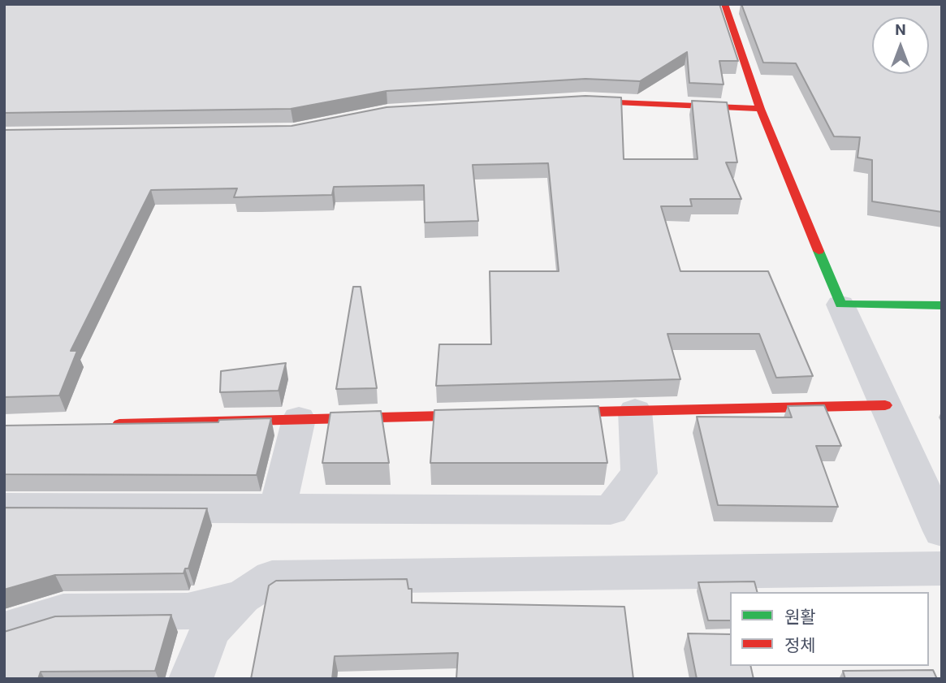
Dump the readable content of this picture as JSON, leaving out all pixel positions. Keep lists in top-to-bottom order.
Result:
{
  "legend": ["원활", "정체"],
  "north": "top"
}
